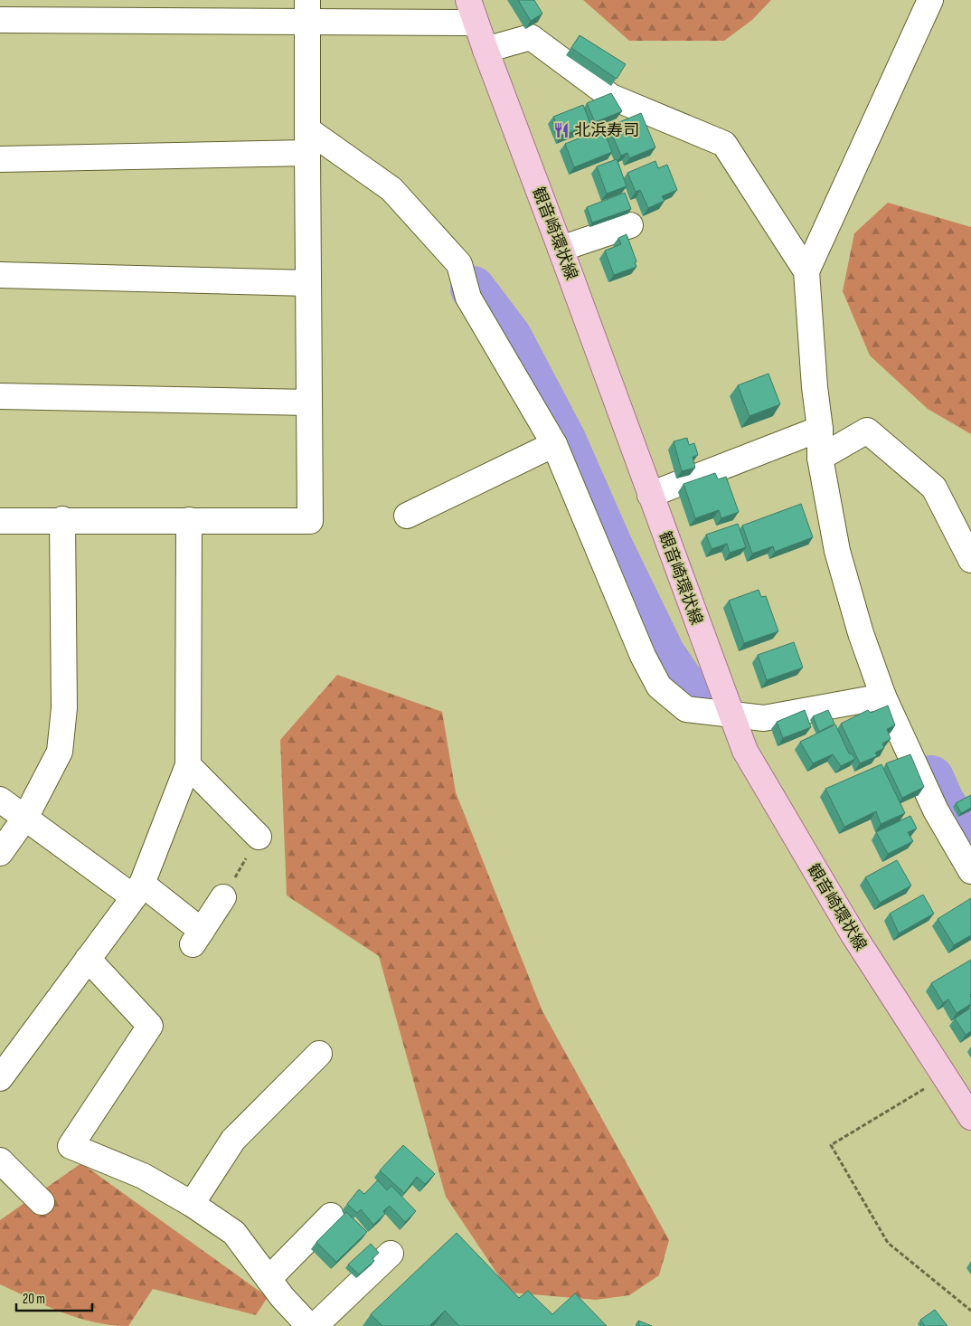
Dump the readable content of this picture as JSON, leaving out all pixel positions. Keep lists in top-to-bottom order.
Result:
{
  "streets": {
    "main road": ["観音崎環状線"]
  },
  "places": {
    "restaurant": ["北浜寿司"]
  },
  "scale_bar": "20 m"
}
